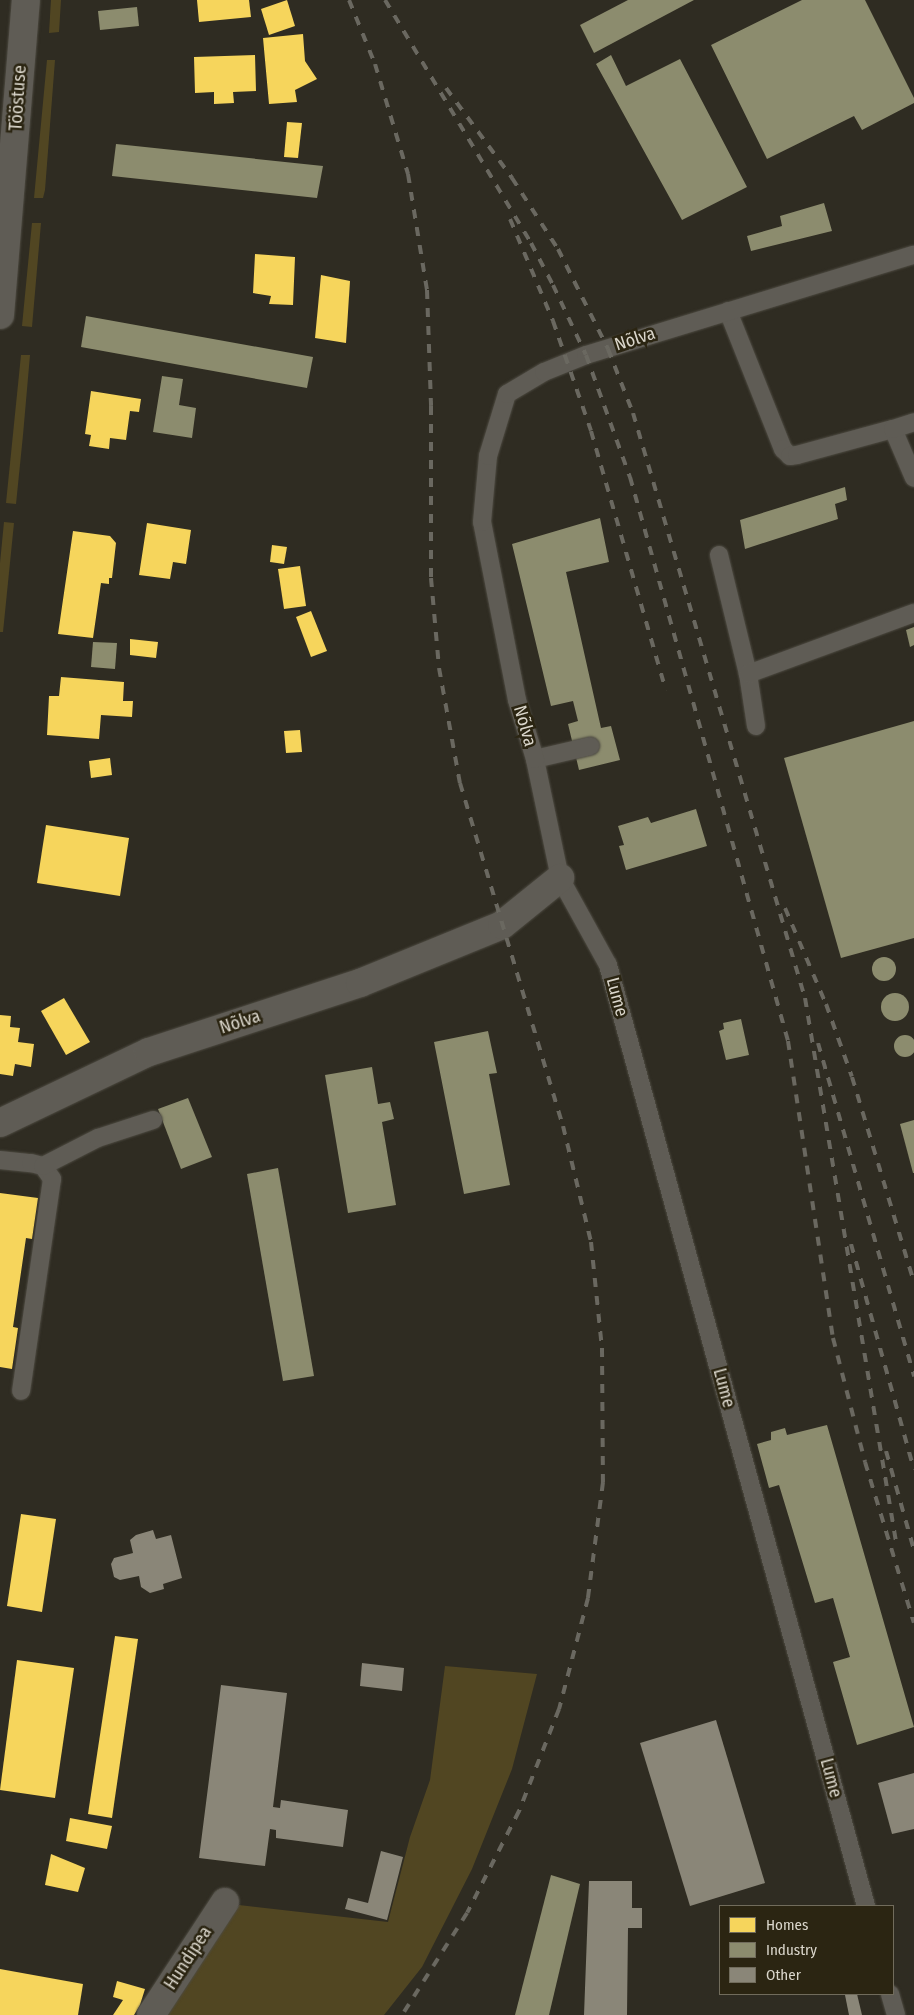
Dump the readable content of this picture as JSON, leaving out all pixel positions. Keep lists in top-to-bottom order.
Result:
{
  "streets": {
    "street": ["Tööstuse", "Nõlva", "Hundipea"],
    "lane": ["Lume"]
  },
  "crossings": [
    ["Nõlva", "Lume"]
  ],
  "legend": ["Homes", "Industry", "Other"]
}
